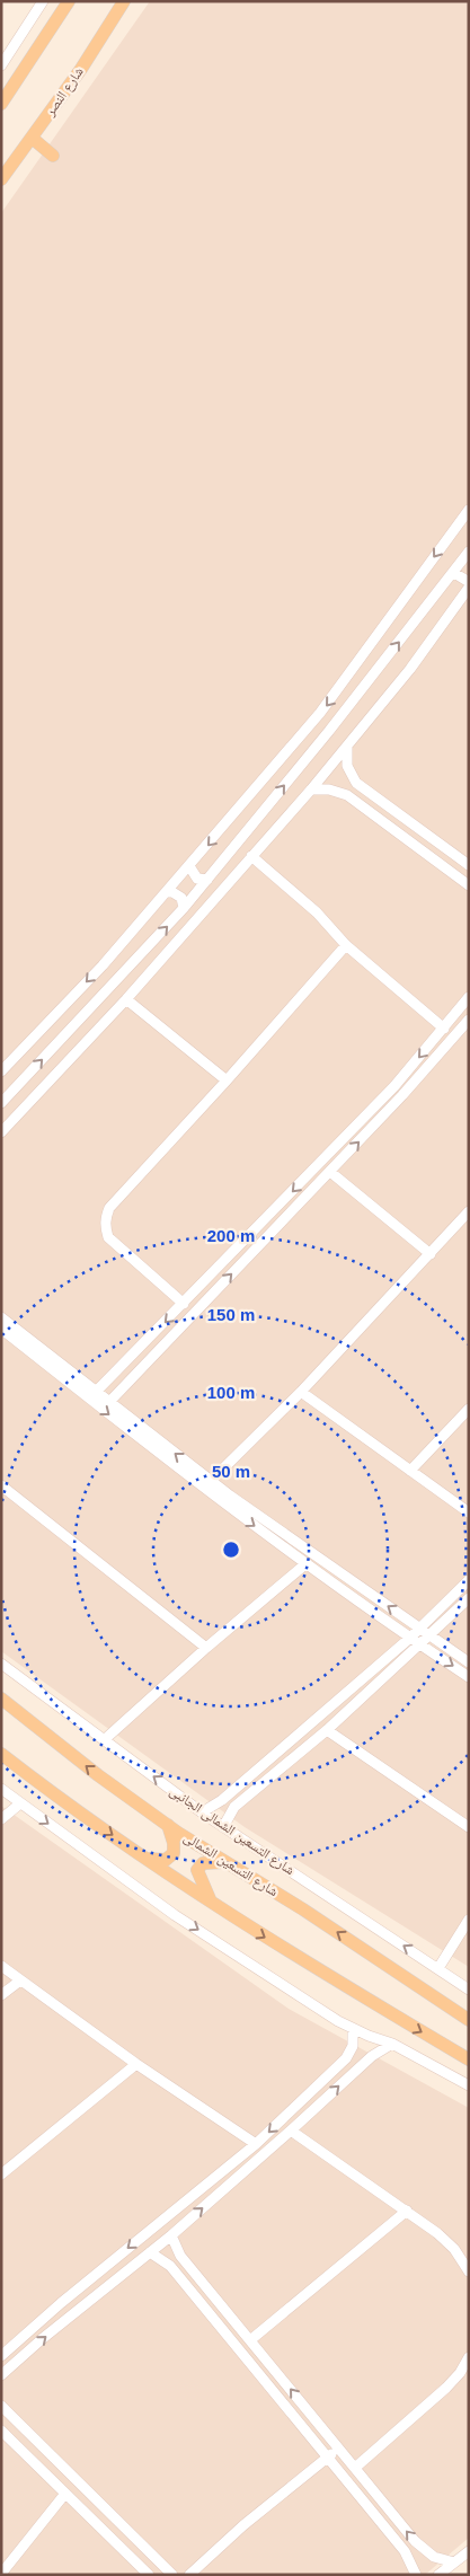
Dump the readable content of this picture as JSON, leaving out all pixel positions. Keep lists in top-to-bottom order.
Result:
{
  "streets": {
    "main road": ["شارع النصر", "شارع التسعين الشمالى"],
    "street": ["شارع التسعين الشمالى الجانبى"]
  },
  "one_way": ["شارع التسعين الشمالى الجانبى"],
  "rings": [
    "200 m",
    "150 m",
    "100 m",
    "50 m"
  ]
}
